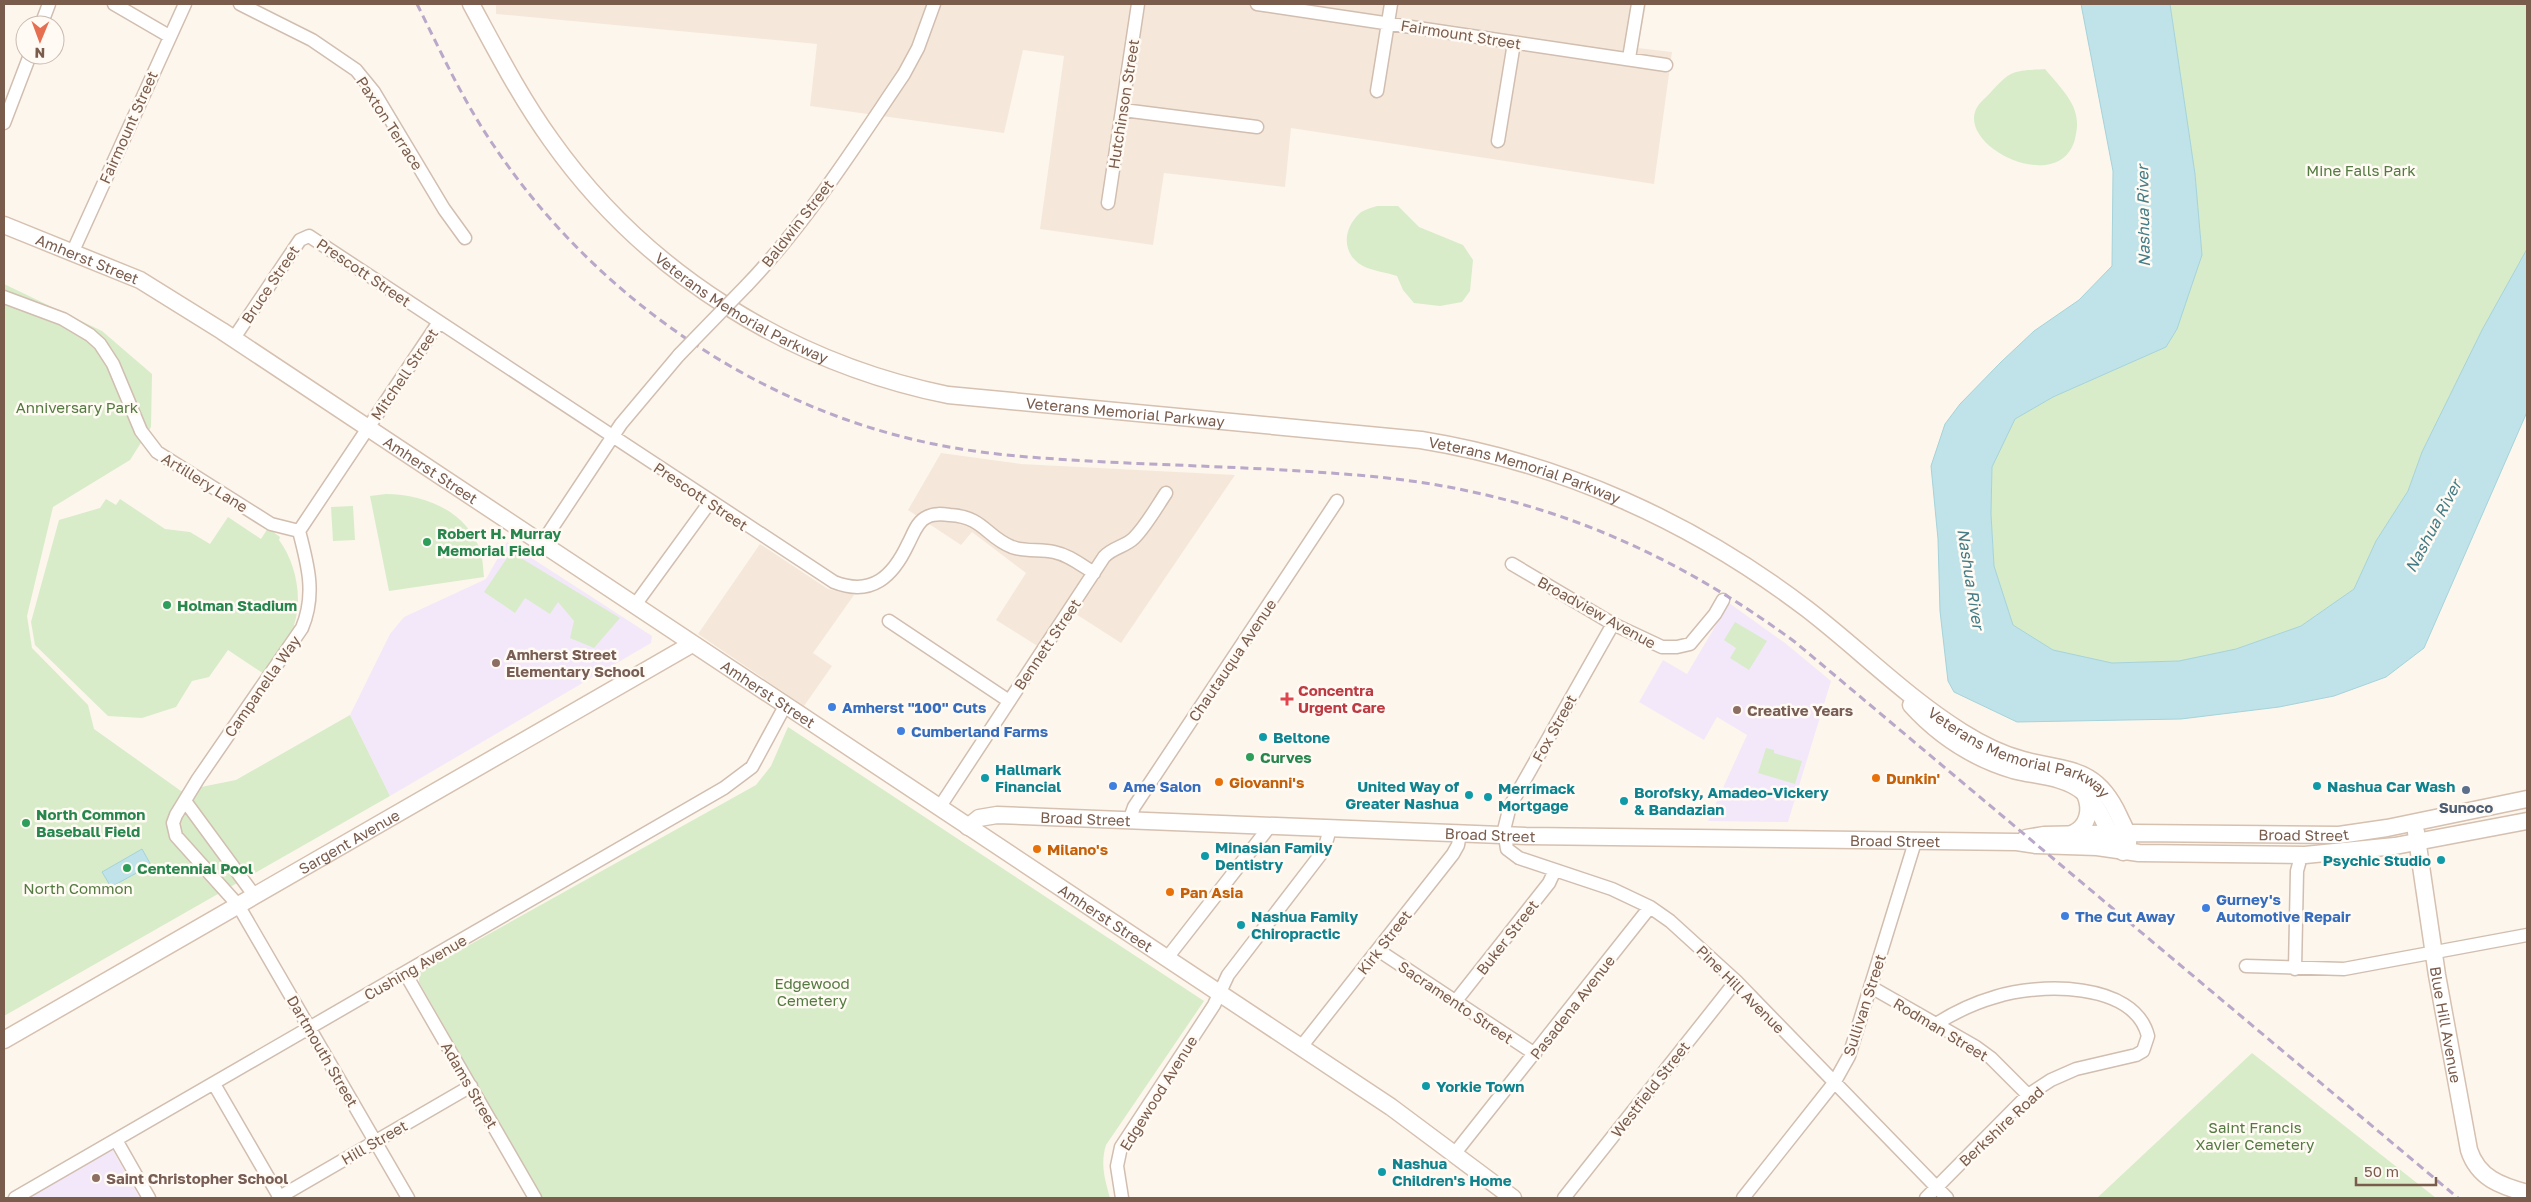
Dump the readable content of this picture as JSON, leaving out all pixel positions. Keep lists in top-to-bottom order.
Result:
{
  "streets": {
    "main road": [
      "Amherst Street",
      "Veterans Memorial Parkway",
      "Broad Street",
      "Sargent Avenue",
      "Blue Hill Avenue"
    ],
    "street": [
      "Fairmount Street",
      "Hutchinson Street",
      "Paxton Terrace",
      "Baldwin Street",
      "Prescott Street",
      "Bruce Street",
      "Mitchell Street",
      "Artillery Lane",
      "Broadview Avenue",
      "Bennett Street",
      "Chautauqua Avenue",
      "Campanella Way",
      "Fox Street",
      "Buker Street",
      "Kirk Street",
      "Cushing Avenue",
      "Pine Hill Avenue",
      "Sacramento Street",
      "Sullivan Street",
      "Pasadena Avenue",
      "Rodman Street",
      "Dartmouth Street",
      "Adams Street",
      "Westfield Street",
      "Edgewood Avenue",
      "Berkshire Road",
      "Hill Street"
    ]
  },
  "crossings": [
    ["Fairmount Street", "Amherst Street"],
    ["Baldwin Street", "Amherst Street"],
    ["Baldwin Street", "Prescott Street"],
    ["Amherst Street", "Bruce Street"],
    ["Amherst Street", "Mitchell Street"],
    ["Amherst Street", "Bennett Street"],
    ["Amherst Street", "Broad Street"],
    ["Amherst Street", "Sargent Avenue"],
    ["Amherst Street", "Kirk Street"],
    ["Amherst Street", "Cushing Avenue"],
    ["Amherst Street", "Pasadena Avenue"],
    ["Amherst Street", "Edgewood Avenue"],
    ["Prescott Street", "Bruce Street"],
    ["Prescott Street", "Mitchell Street"],
    ["Prescott Street", "Bennett Street"],
    ["Veterans Memorial Parkway", "Broad Street"],
    ["Mitchell Street", "Artillery Lane"],
    ["Mitchell Street", "Campanella Way"],
    ["Artillery Lane", "Campanella Way"],
    ["Broadview Avenue", "Fox Street"],
    ["Chautauqua Avenue", "Broad Street"],
    ["Campanella Way", "Sargent Avenue"],
    ["Campanella Way", "Dartmouth Street"],
    ["Fox Street", "Broad Street"],
    ["Fox Street", "Pine Hill Avenue"],
    ["Broad Street", "Kirk Street"],
    ["Broad Street", "Pine Hill Avenue"],
    ["Broad Street", "Sullivan Street"],
    ["Broad Street", "Blue Hill Avenue"],
    ["Broad Street", "Edgewood Avenue"],
    ["Sargent Avenue", "Dartmouth Street"],
    ["Buker Street", "Pine Hill Avenue"],
    ["Buker Street", "Sacramento Street"],
    ["Kirk Street", "Sacramento Street"],
    ["Cushing Avenue", "Dartmouth Street"],
    ["Cushing Avenue", "Adams Street"],
    ["Pine Hill Avenue", "Sullivan Street"],
    ["Pine Hill Avenue", "Pasadena Avenue"],
    ["Pine Hill Avenue", "Westfield Street"],
    ["Pine Hill Avenue", "Berkshire Road"],
    ["Sacramento Street", "Pasadena Avenue"],
    ["Sullivan Street", "Rodman Street"],
    ["Rodman Street", "Berkshire Road"],
    ["Dartmouth Street", "Hill Street"],
    ["Adams Street", "Hill Street"]
  ],
  "water": ["Nashua River"],
  "parks": [
    "Mine Falls Park",
    "Anniversary Park",
    "North Common",
    "Edgewood Cemetery",
    "Saint Francis Xavier Cemetery"
  ],
  "places": {
    "other": [
      "Robert H. Murray Memorial Field",
      "Holman Stadium",
      "Amherst Street Elementary School",
      "Amherst \"100\" Cuts",
      "Creative Years",
      "Cumberland Farms",
      "Beltone",
      "Curves",
      "Hallmark Financial",
      "Dunkin'",
      "Giovanni's",
      "Ame Salon",
      "Nashua Car Wash",
      "Sunoco",
      "United Way of Greater Nashua",
      "Merrimack Mortgage",
      "Borofsky, Amadeo-Vickery & Bandazian",
      "North Common Baseball Field",
      "Milano's",
      "Minasian Family Dentistry",
      "Psychic Studio",
      "Centennial Pool",
      "Pan Asia",
      "Gurney's Automotive Repair",
      "The Cut Away",
      "Nashua Family Chiropractic",
      "Yorkie Town",
      "Nashua Children's Home",
      "Saint Christopher School"
    ],
    "health": ["Concentra Urgent Care"]
  },
  "scale_bar": "50 m",
  "north": "bottom"
}
